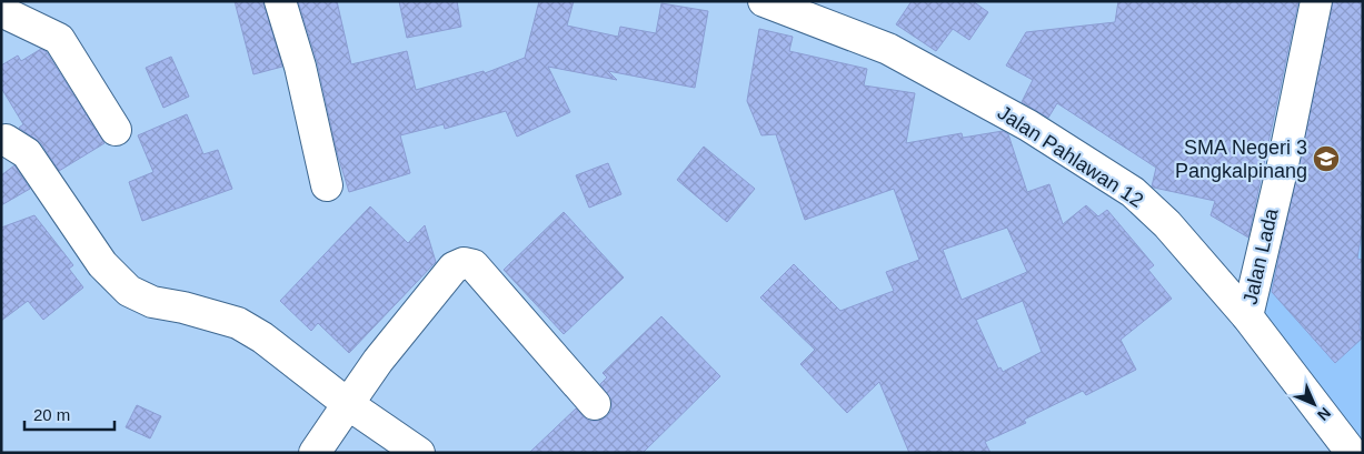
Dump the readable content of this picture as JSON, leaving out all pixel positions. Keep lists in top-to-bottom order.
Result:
{
  "streets": {
    "street": ["Jalan Pahlawan 12", "Jalan Lada"]
  },
  "crossings": [
    ["Jalan Pahlawan 12", "Jalan Lada"]
  ],
  "places": {
    "school or university": ["SMA Negeri 3 Pangkalpinang"]
  },
  "scale_bar": "20 m",
  "north": "bottom right"
}
